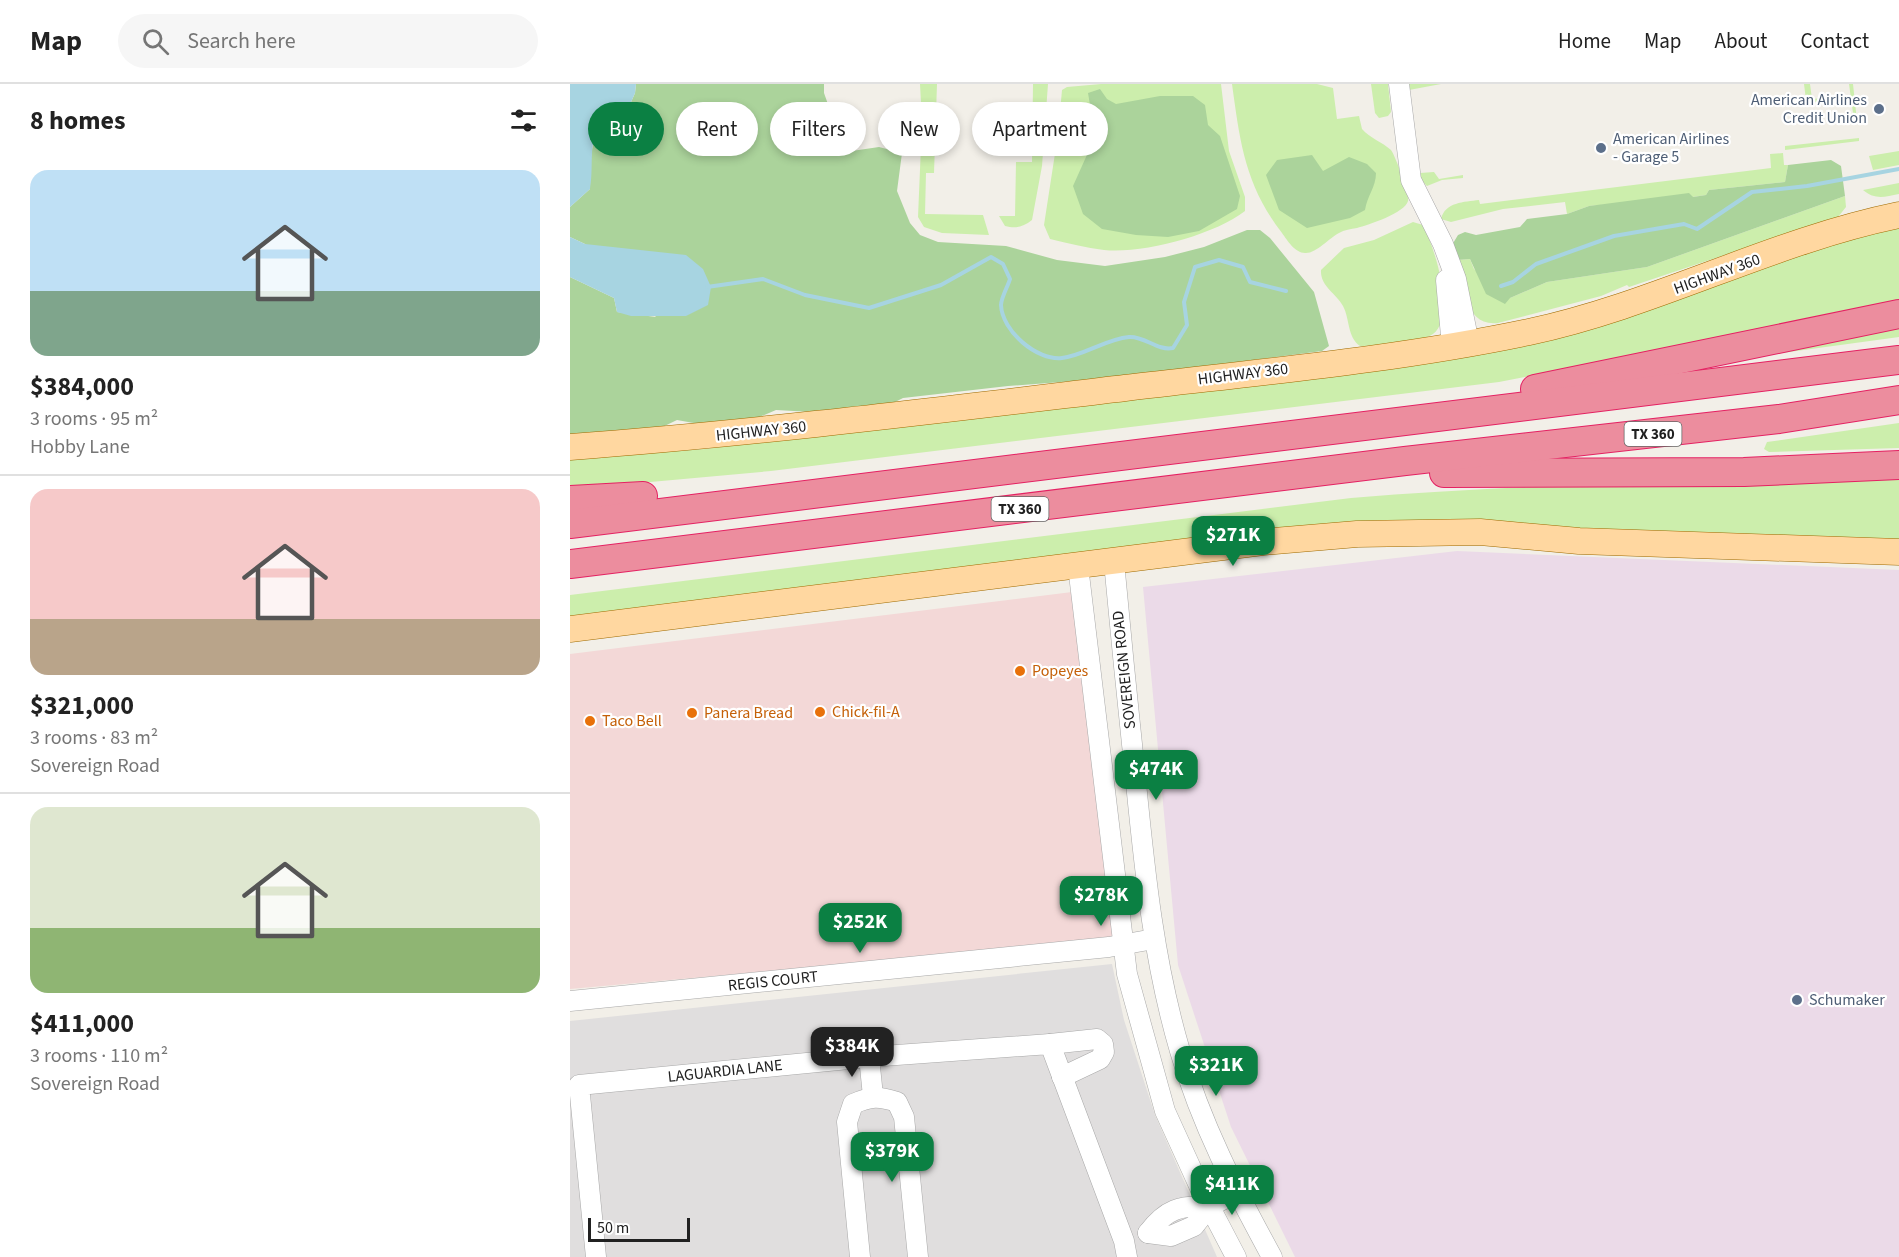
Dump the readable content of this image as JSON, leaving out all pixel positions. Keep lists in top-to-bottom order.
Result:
{
  "streets": {
    "highway": ["TX 360"],
    "main road": ["HIGHWAY 360"],
    "street": ["SOVEREIGN ROAD", "REGIS COURT", "LAGUARDIA LANE"]
  },
  "crossings": [
    ["SOVEREIGN ROAD", "REGIS COURT"]
  ],
  "places": [
    "American Airlines Credit Union",
    "American Airlines - Garage 5",
    "Popeyes",
    "Chick-fil-A",
    "Panera Bread",
    "Taco Bell",
    "Schumaker"
  ],
  "scale_bar": "50 m",
  "page": {
    "header": "Map",
    "search": "Search here",
    "nav": [
      "Home",
      "Map",
      "About",
      "Contact"
    ],
    "heading": "8 homes",
    "chip": [
      "Buy",
      "Rent",
      "Filters",
      "New",
      "Apartment"
    ],
    "list": [
      {
        "name": "$384,000",
        "note": "3 rooms · 95 m² · Hobby Lane"
      },
      {
        "name": "$321,000",
        "note": "3 rooms · 83 m² · Sovereign Road"
      },
      {
        "name": "$411,000",
        "note": "3 rooms · 110 m² · Sovereign Road"
      }
    ],
    "price": [
      "$271K",
      "$474K",
      "$278K",
      "$252K",
      "$384K",
      "$321K",
      "$379K",
      "$411K"
    ],
    "scale": "50 m"
  }
}
